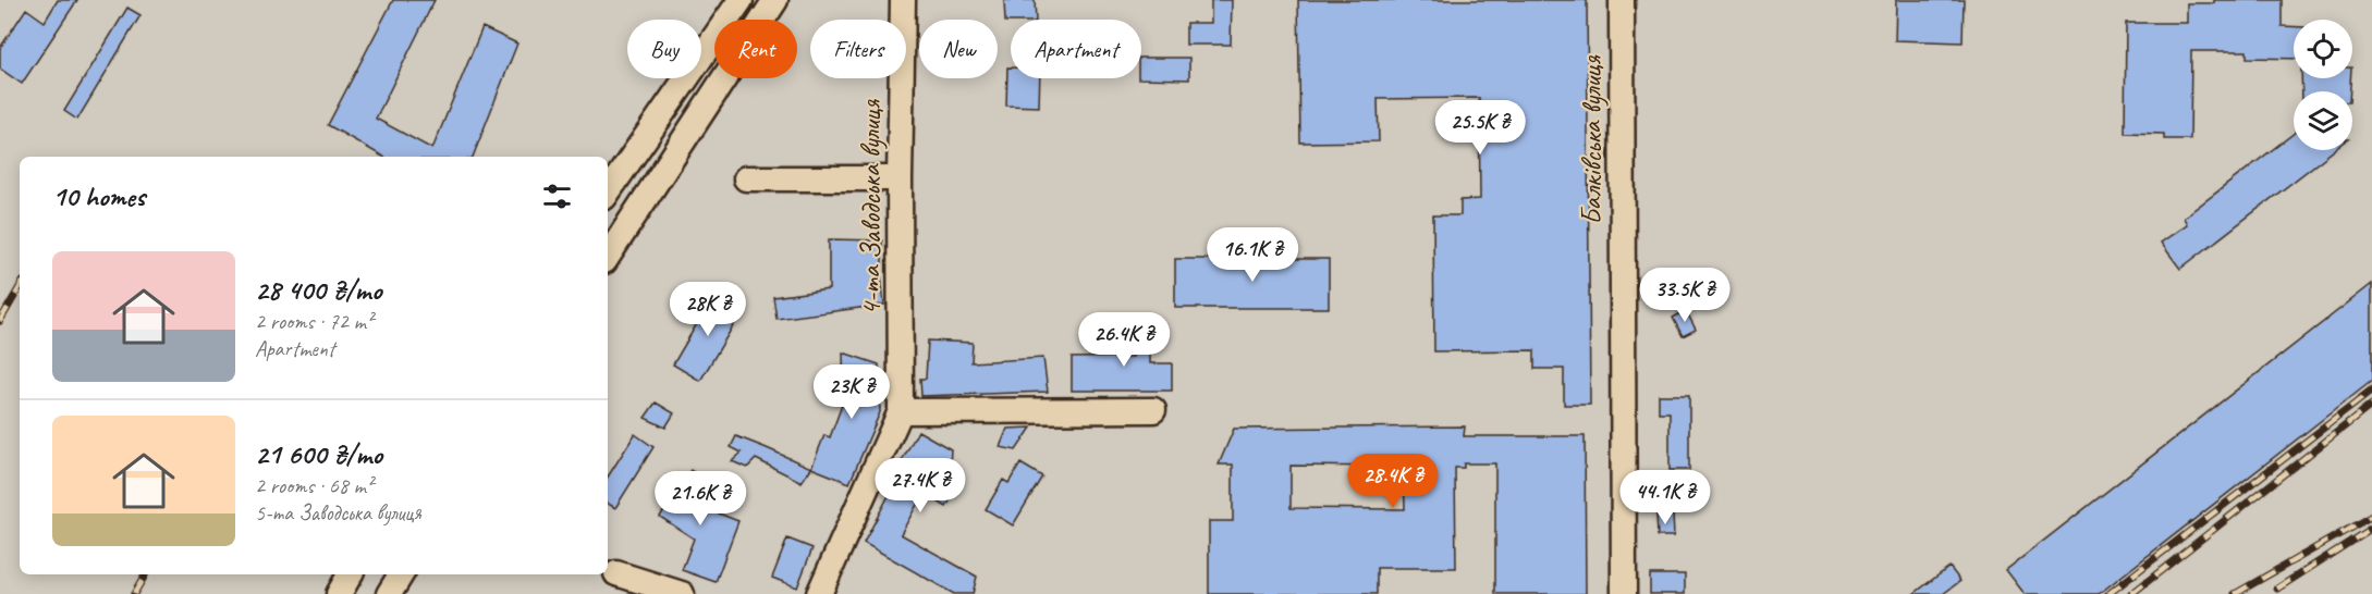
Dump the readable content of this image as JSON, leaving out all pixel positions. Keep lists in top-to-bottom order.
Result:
{
  "streets": {
    "street": ["Балківська вулиця", "4-та Заводська вулиця"]
  },
  "page": {
    "chip": [
      "Buy",
      "Rent",
      "Filters",
      "New",
      "Apartment"
    ],
    "price": [
      "25.5K ₴",
      "16.1K ₴",
      "33.5K ₴",
      "28K ₴",
      "26.4K ₴",
      "23K ₴",
      "28.4K ₴",
      "27.4K ₴",
      "44.1K ₴",
      "21.6K ₴"
    ],
    "heading": "10 homes",
    "list": [
      {
        "name": "28 400 ₴/mo",
        "note": "2 rooms · 72 m² · Apartment"
      },
      {
        "name": "21 600 ₴/mo",
        "note": "2 rooms · 68 m² · 5-та Заводська вулиця"
      }
    ]
  }
}
